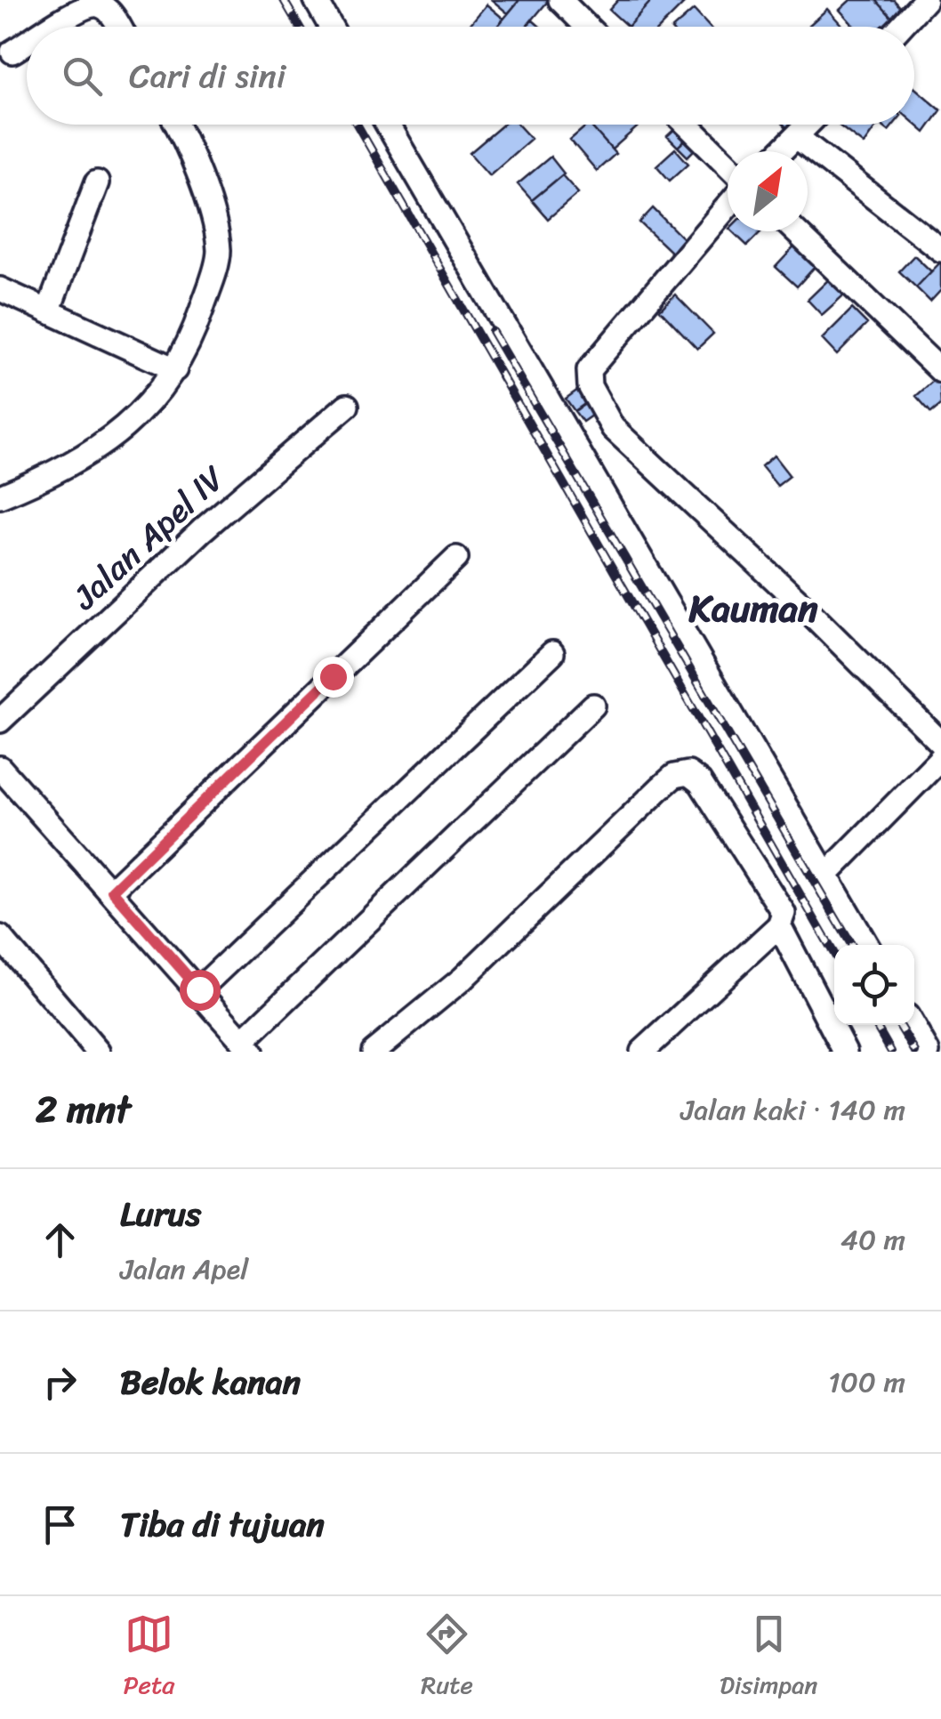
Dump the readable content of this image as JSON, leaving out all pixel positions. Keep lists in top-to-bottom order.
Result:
{
  "streets": {
    "street": ["Jalan Apel IV"]
  },
  "districts": ["Kauman"],
  "north": "top right",
  "page": {
    "search": "Cari di sini",
    "heading": ["2 mnt", "Jalan kaki · 140 m"],
    "list": [
      ["Lurus", "Jalan Apel", "40 m"],
      ["Belok kanan", "100 m"],
      "Tiba di tujuan"
    ],
    "nav": ["Peta", "Rute", "Disimpan"]
  }
}
